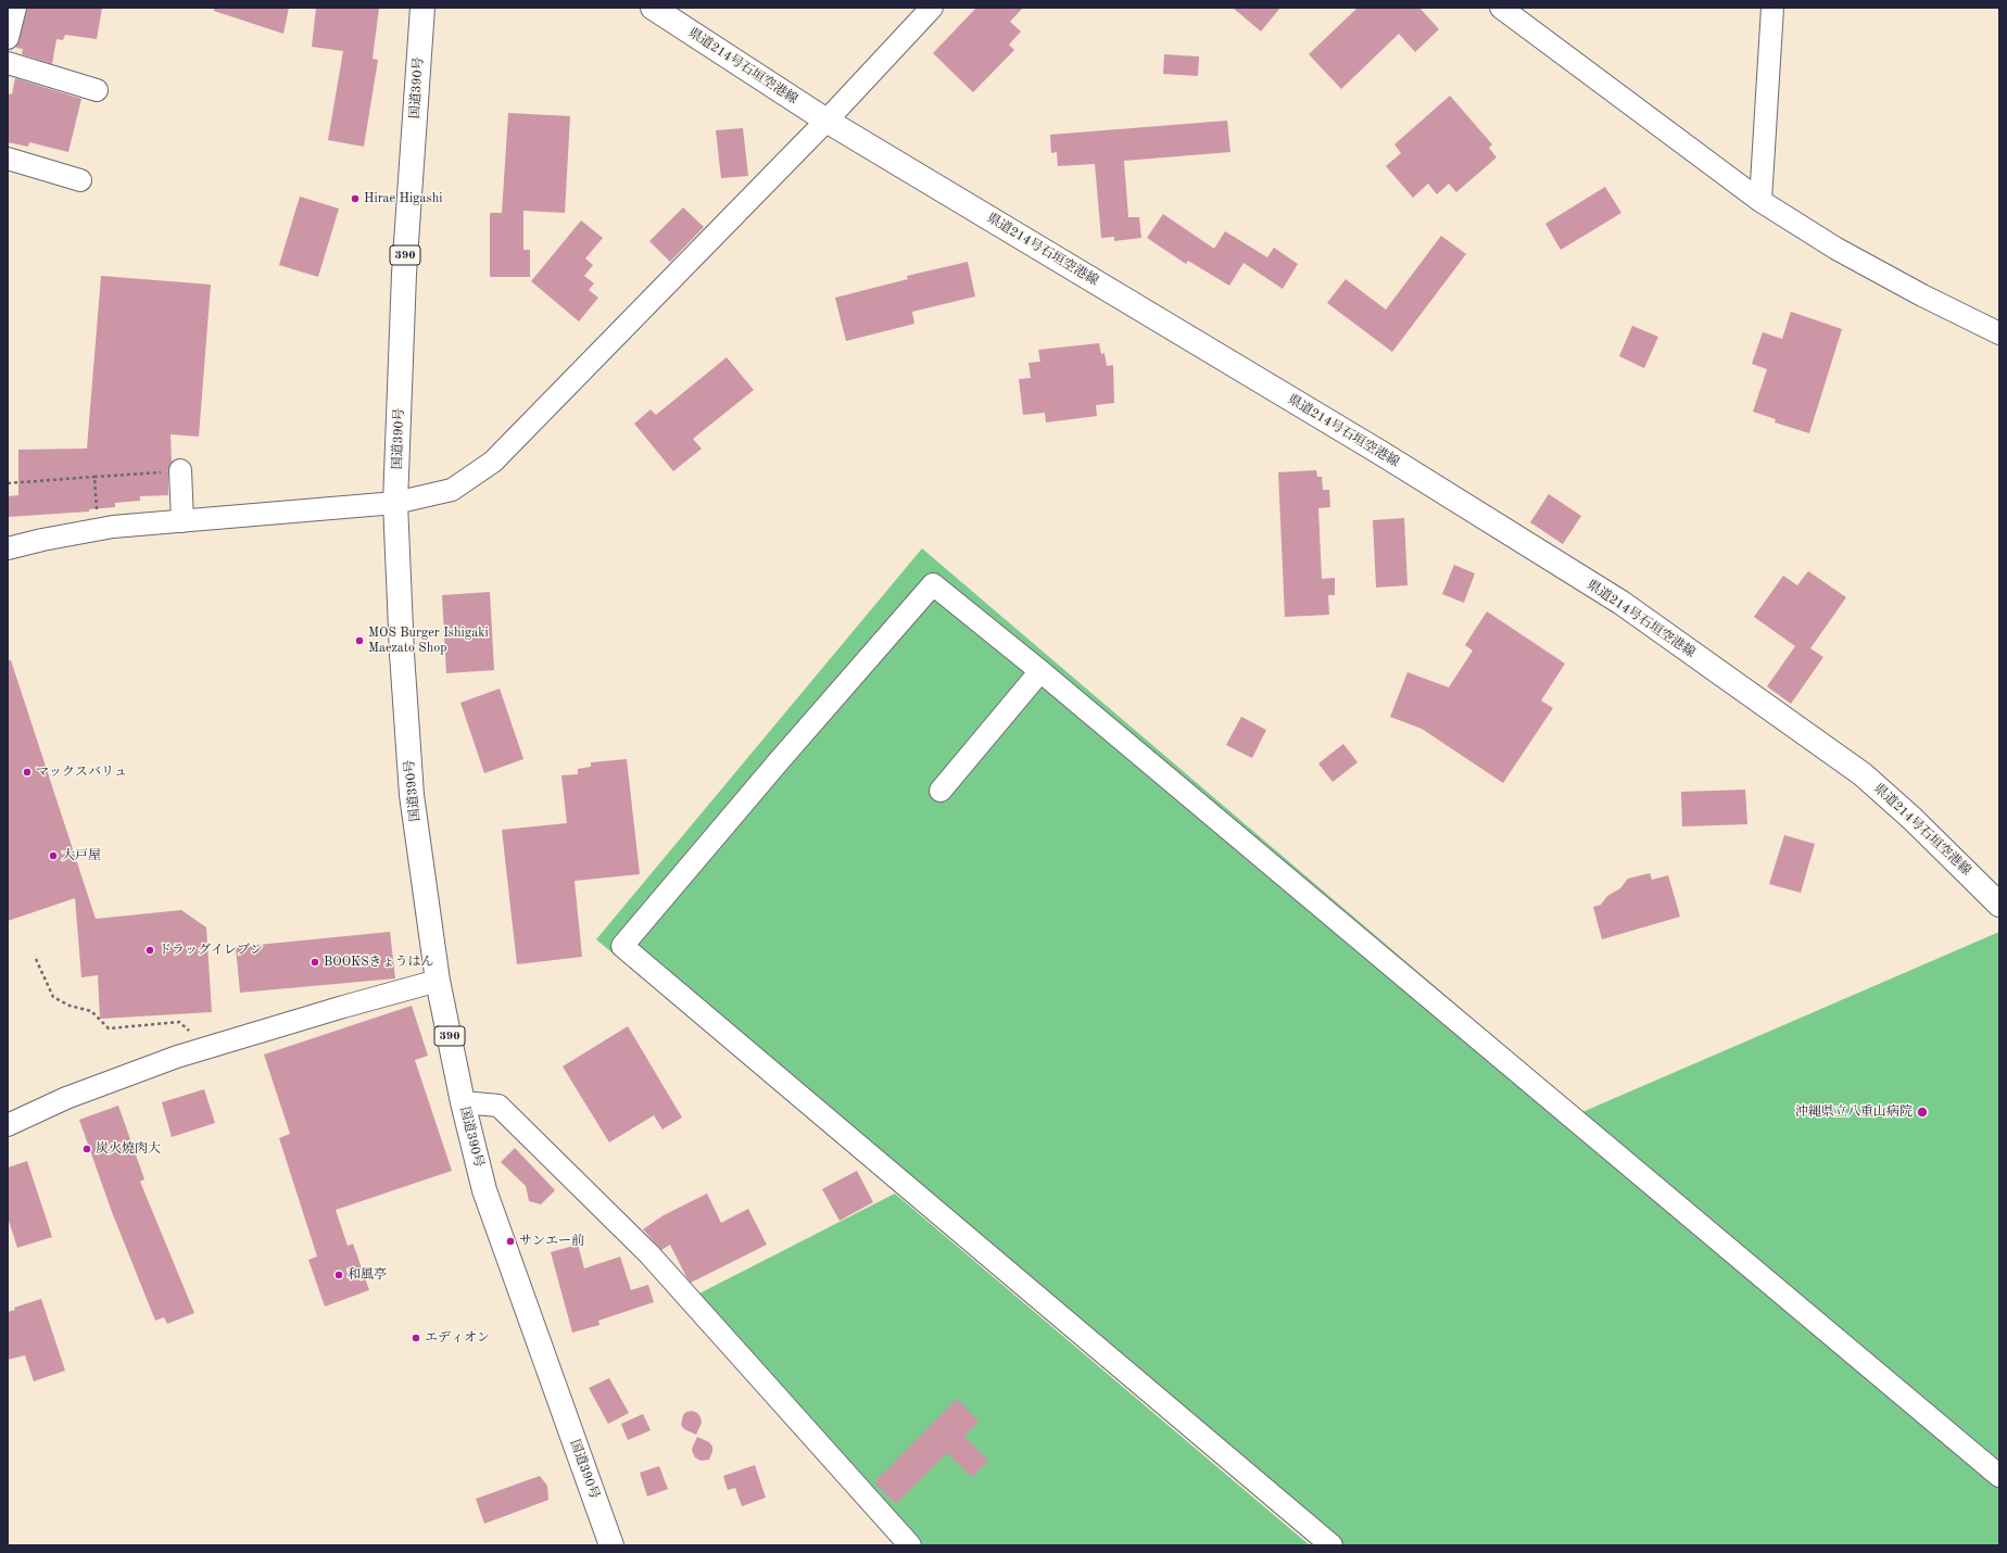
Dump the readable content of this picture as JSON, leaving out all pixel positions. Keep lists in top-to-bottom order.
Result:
{
  "streets": {
    "main road": ["県道214号石垣空港線", "国道390号", "390"]
  },
  "places": [
    "Hirae Higashi",
    "MOS Burger Ishigaki Maezato Shop",
    "マックスバリュ",
    "大戸屋",
    "ドラッグイレブン",
    "BOOKSきょうはん",
    "沖縄県立八重山病院",
    "炭火燒肉大",
    "サンエー前",
    "和風亭",
    "エディオン"
  ]
}
